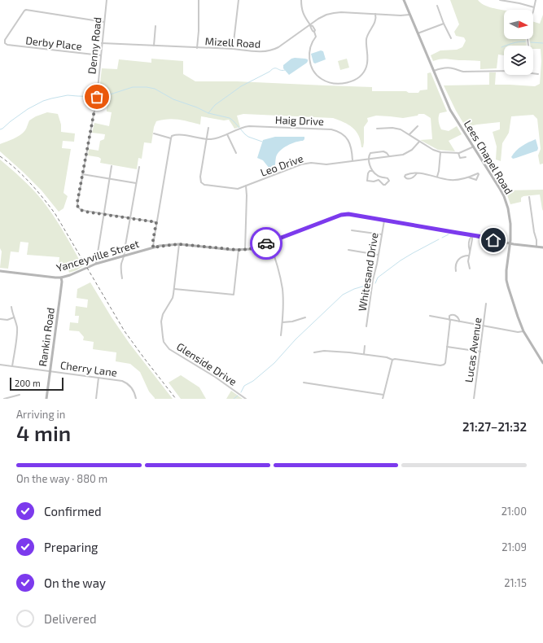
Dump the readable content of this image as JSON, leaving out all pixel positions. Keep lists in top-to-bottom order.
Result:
{
  "streets": {
    "main road": ["Lees Chapel Road", "Yanceyville Street", "Rankin Road"],
    "street": [
      "Mizell Road",
      "Derby Place",
      "Denny Road",
      "Haig Drive",
      "Leo Drive",
      "Whitesand Drive",
      "Lucas Avenue",
      "Glenside Drive",
      "Cherry Lane"
    ]
  },
  "crossings": [
    ["Mizell Road", "Denny Road"],
    ["Mizell Road", "Lees Chapel Road"],
    ["Derby Place", "Denny Road"],
    ["Haig Drive", "Leo Drive"],
    ["Lees Chapel Road", "Yanceyville Street"],
    ["Yanceyville Street", "Whitesand Drive"],
    ["Yanceyville Street", "Rankin Road"],
    ["Yanceyville Street", "Glenside Drive"],
    ["Rankin Road", "Cherry Lane"]
  ],
  "scale_bar": "200 m",
  "north": "right",
  "page": {
    "scale": "200 m",
    "heading": ["4 min", "Arriving in", "21:27–21:32"],
    "bar": "On the way · 880 m",
    "list": [
      ["Confirmed", "21:00"],
      ["Preparing", "21:09"],
      ["On the way", "21:15"],
      "Delivered"
    ]
  }
}
